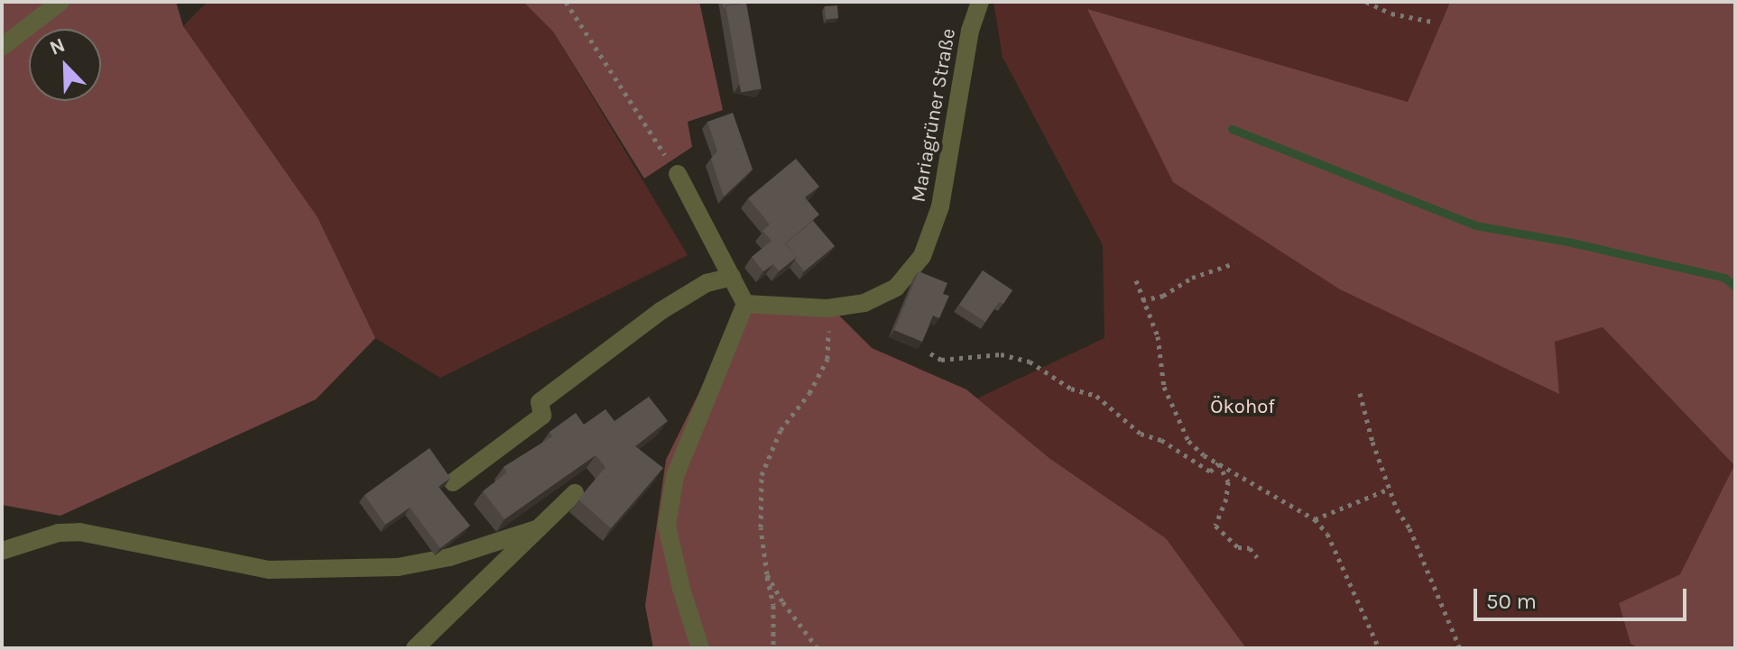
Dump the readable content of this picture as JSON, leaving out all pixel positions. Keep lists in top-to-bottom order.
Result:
{
  "streets": {
    "street": ["Mariagrüner Straße"]
  },
  "parks": ["Ökohof"],
  "scale_bar": "50 m",
  "north": "top left"
}
